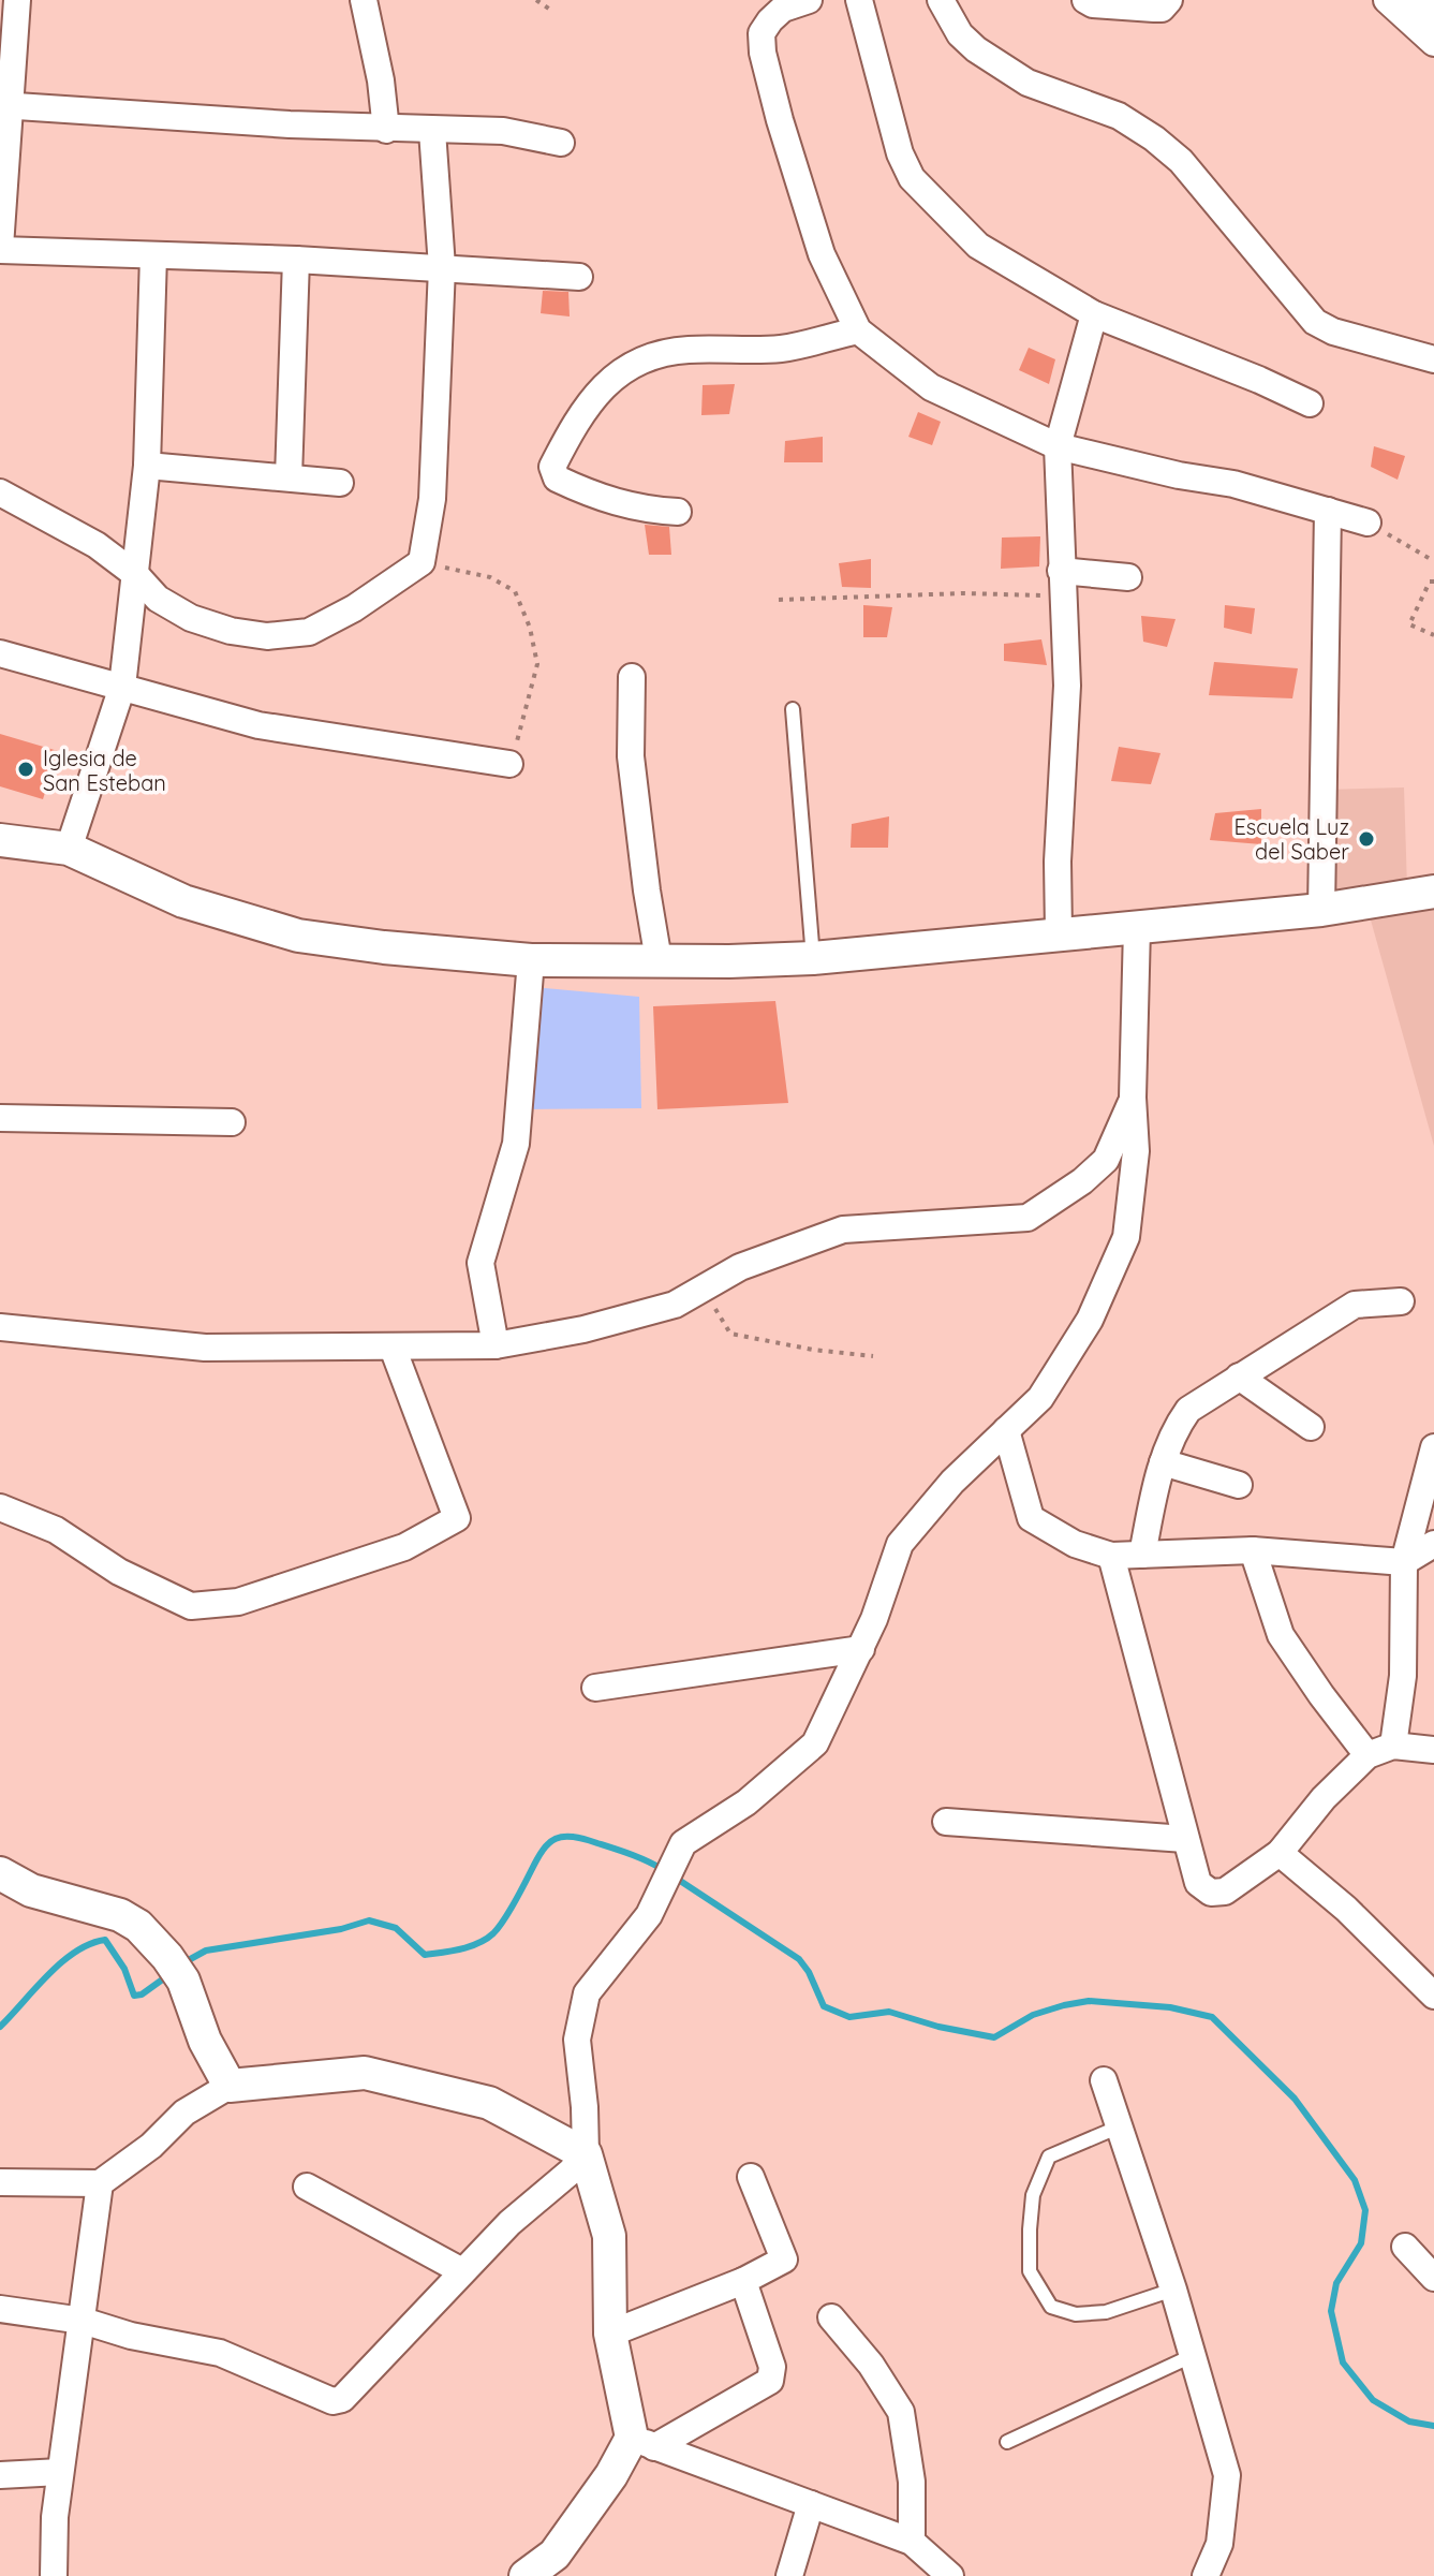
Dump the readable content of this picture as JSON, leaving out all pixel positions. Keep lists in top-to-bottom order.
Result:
{
  "places": ["Iglesia de San Esteban", "Escuela Luz del Saber"]
}
